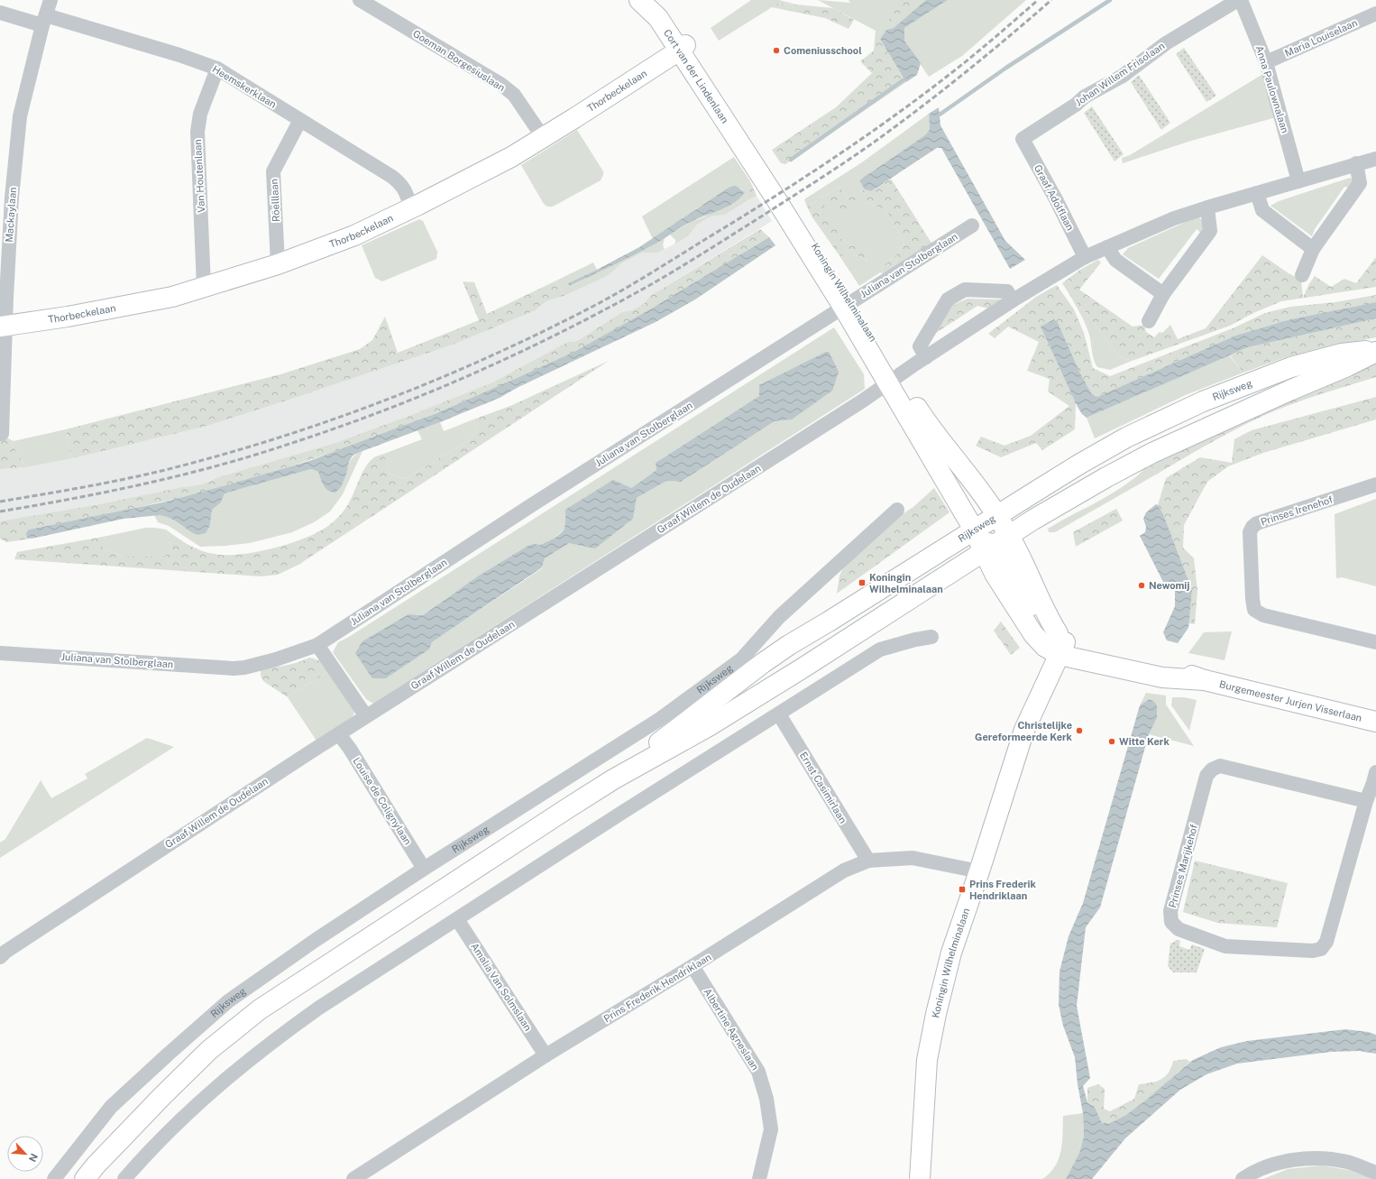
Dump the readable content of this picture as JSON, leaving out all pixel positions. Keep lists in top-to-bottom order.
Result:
{
  "streets": {
    "main road": [
      "Cort van der Lindenlaan",
      "Thorbeckelaan",
      "Koningin Wilhelminalaan",
      "Rijksweg",
      "Burgemeester Jurjen Visserlaan"
    ],
    "street": [
      "Maria Louiselaan",
      "Goeman Borgesiuslaan",
      "Johan Willem Frisolaan",
      "Heemskerklaan",
      "Anna Paulownalaan",
      "Van Houtenlaan",
      "Graaf Adolflaan",
      "Röelllaan",
      "Mackaylaan",
      "Juliana van Stolberglaan",
      "Graaf Willem de Oudelaan",
      "Prinses Irenehof",
      "Ernst Casimirlaan",
      "Louise de Colignylaan",
      "Prinses Marijkehof",
      "Amalia Van Solmslaan",
      "Prins Frederik Hendriklaan",
      "Albertine Agneslaan"
    ]
  },
  "crossings": [
    ["Maria Louiselaan", "Anna Paulownalaan"],
    ["Goeman Borgesiuslaan", "Thorbeckelaan"],
    ["Johan Willem Frisolaan", "Graaf Adolflaan"],
    ["Cort van der Lindenlaan", "Thorbeckelaan"],
    ["Cort van der Lindenlaan", "Koningin Wilhelminalaan"],
    ["Heemskerklaan", "Thorbeckelaan"],
    ["Heemskerklaan", "Van Houtenlaan"],
    ["Heemskerklaan", "Röelllaan"],
    ["Heemskerklaan", "Mackaylaan"],
    ["Anna Paulownalaan", "Graaf Willem de Oudelaan"],
    ["Thorbeckelaan", "Van Houtenlaan"],
    ["Thorbeckelaan", "Röelllaan"],
    ["Thorbeckelaan", "Mackaylaan"],
    ["Graaf Adolflaan", "Graaf Willem de Oudelaan"],
    ["Juliana van Stolberglaan", "Koningin Wilhelminalaan"],
    ["Koningin Wilhelminalaan", "Rijksweg"],
    ["Koningin Wilhelminalaan", "Graaf Willem de Oudelaan"],
    ["Koningin Wilhelminalaan", "Burgemeester Jurjen Visserlaan"],
    ["Koningin Wilhelminalaan", "Prins Frederik Hendriklaan"],
    ["Rijksweg", "Louise de Colignylaan"],
    ["Graaf Willem de Oudelaan", "Louise de Colignylaan"],
    ["Ernst Casimirlaan", "Prins Frederik Hendriklaan"],
    ["Amalia Van Solmslaan", "Prins Frederik Hendriklaan"],
    ["Prins Frederik Hendriklaan", "Albertine Agneslaan"]
  ],
  "places": {
    "other": [
      "Comeniusschool",
      "Newomij",
      "Christelijke Gereformeerde Kerk",
      "Witte Kerk"
    ],
    "transit": ["Koningin Wilhelminalaan", "Prins Frederik Hendriklaan"]
  },
  "north": "bottom right"
}
